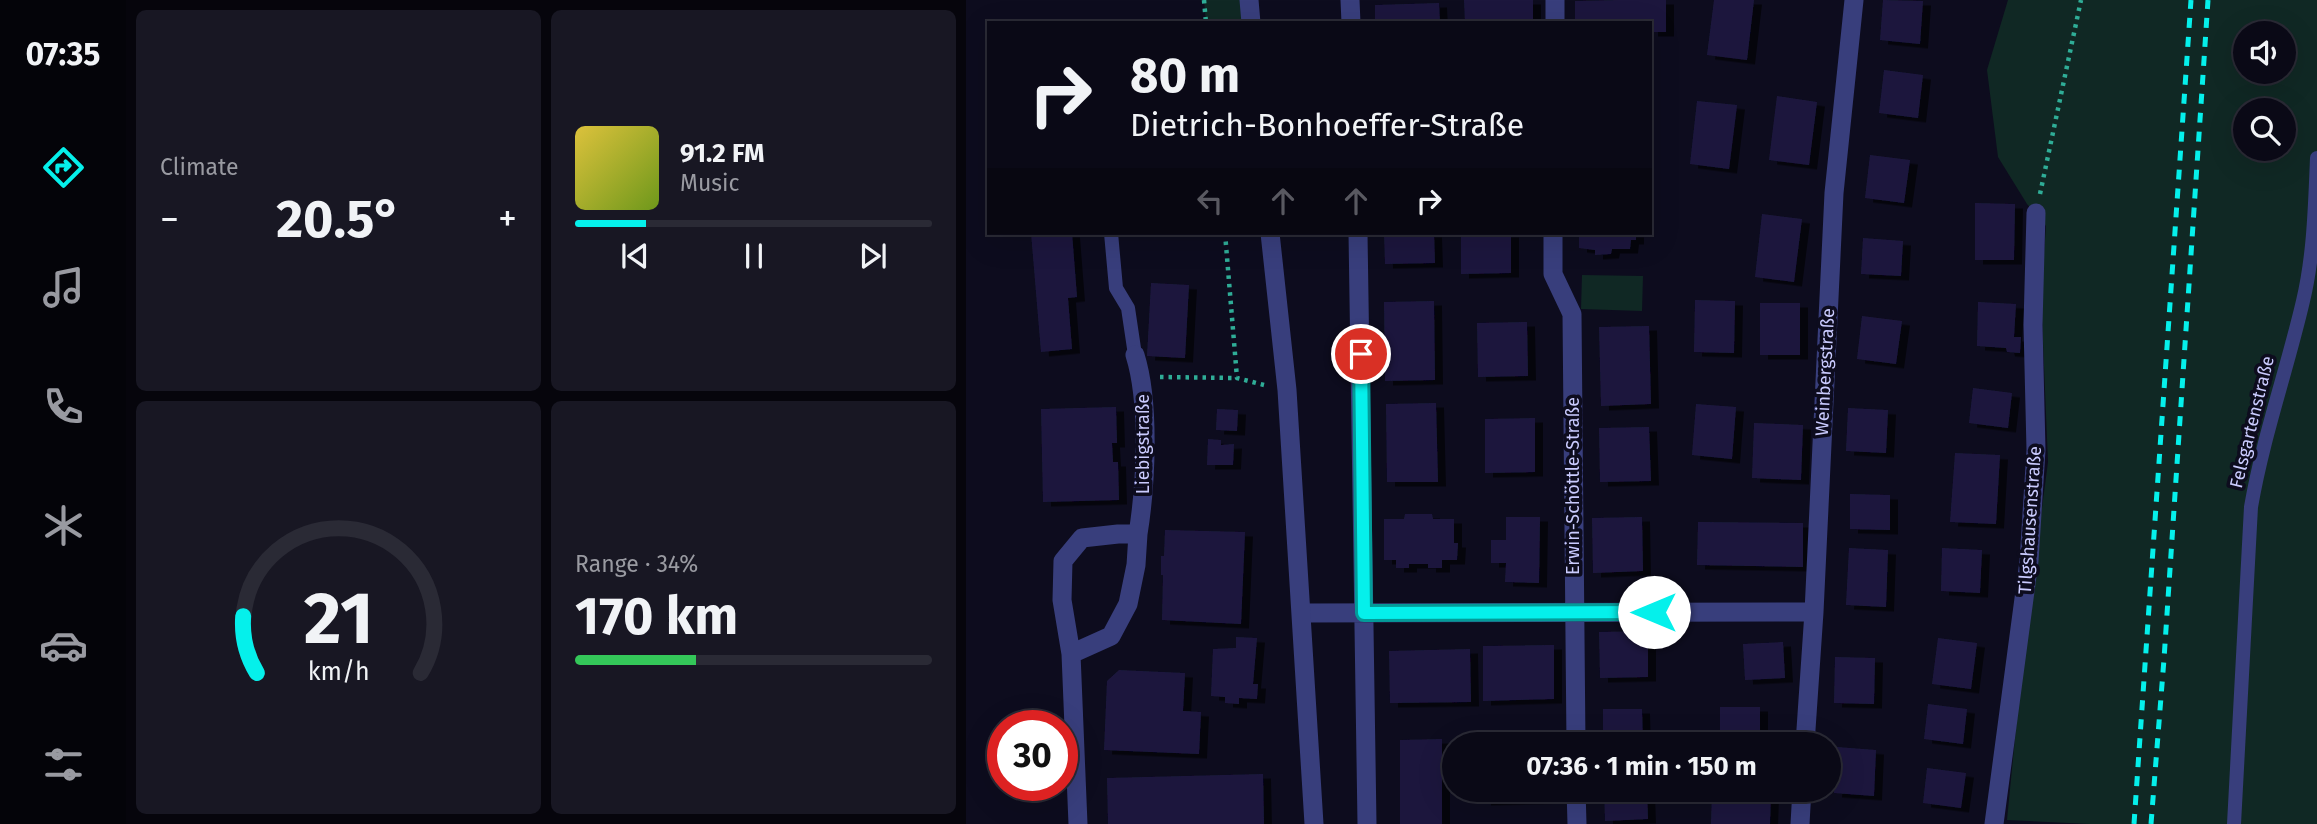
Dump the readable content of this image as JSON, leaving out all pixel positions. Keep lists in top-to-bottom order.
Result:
{
  "streets": {
    "street": [
      "Weinbergstraße",
      "Liebigstraße",
      "Erwin-Schöttle-Straße",
      "Tilgshausenstraße"
    ],
    "lane": ["Felsgartenstraße"]
  },
  "page": {
    "tabs": "07:35",
    "tile": [
      "Climate",
      ["Range · 34%", "170 km"]
    ],
    "turn": ["80 m", "Dietrich-Bonhoeffer-Straße"],
    "song": ["91.2 FM", "Music"],
    "heat": ["−", "20.5°", "+"],
    "limit": "30",
    "trip": "07:36 · 1 min · 150 m",
    "gauge": ["21", "km/h"]
  }
}
